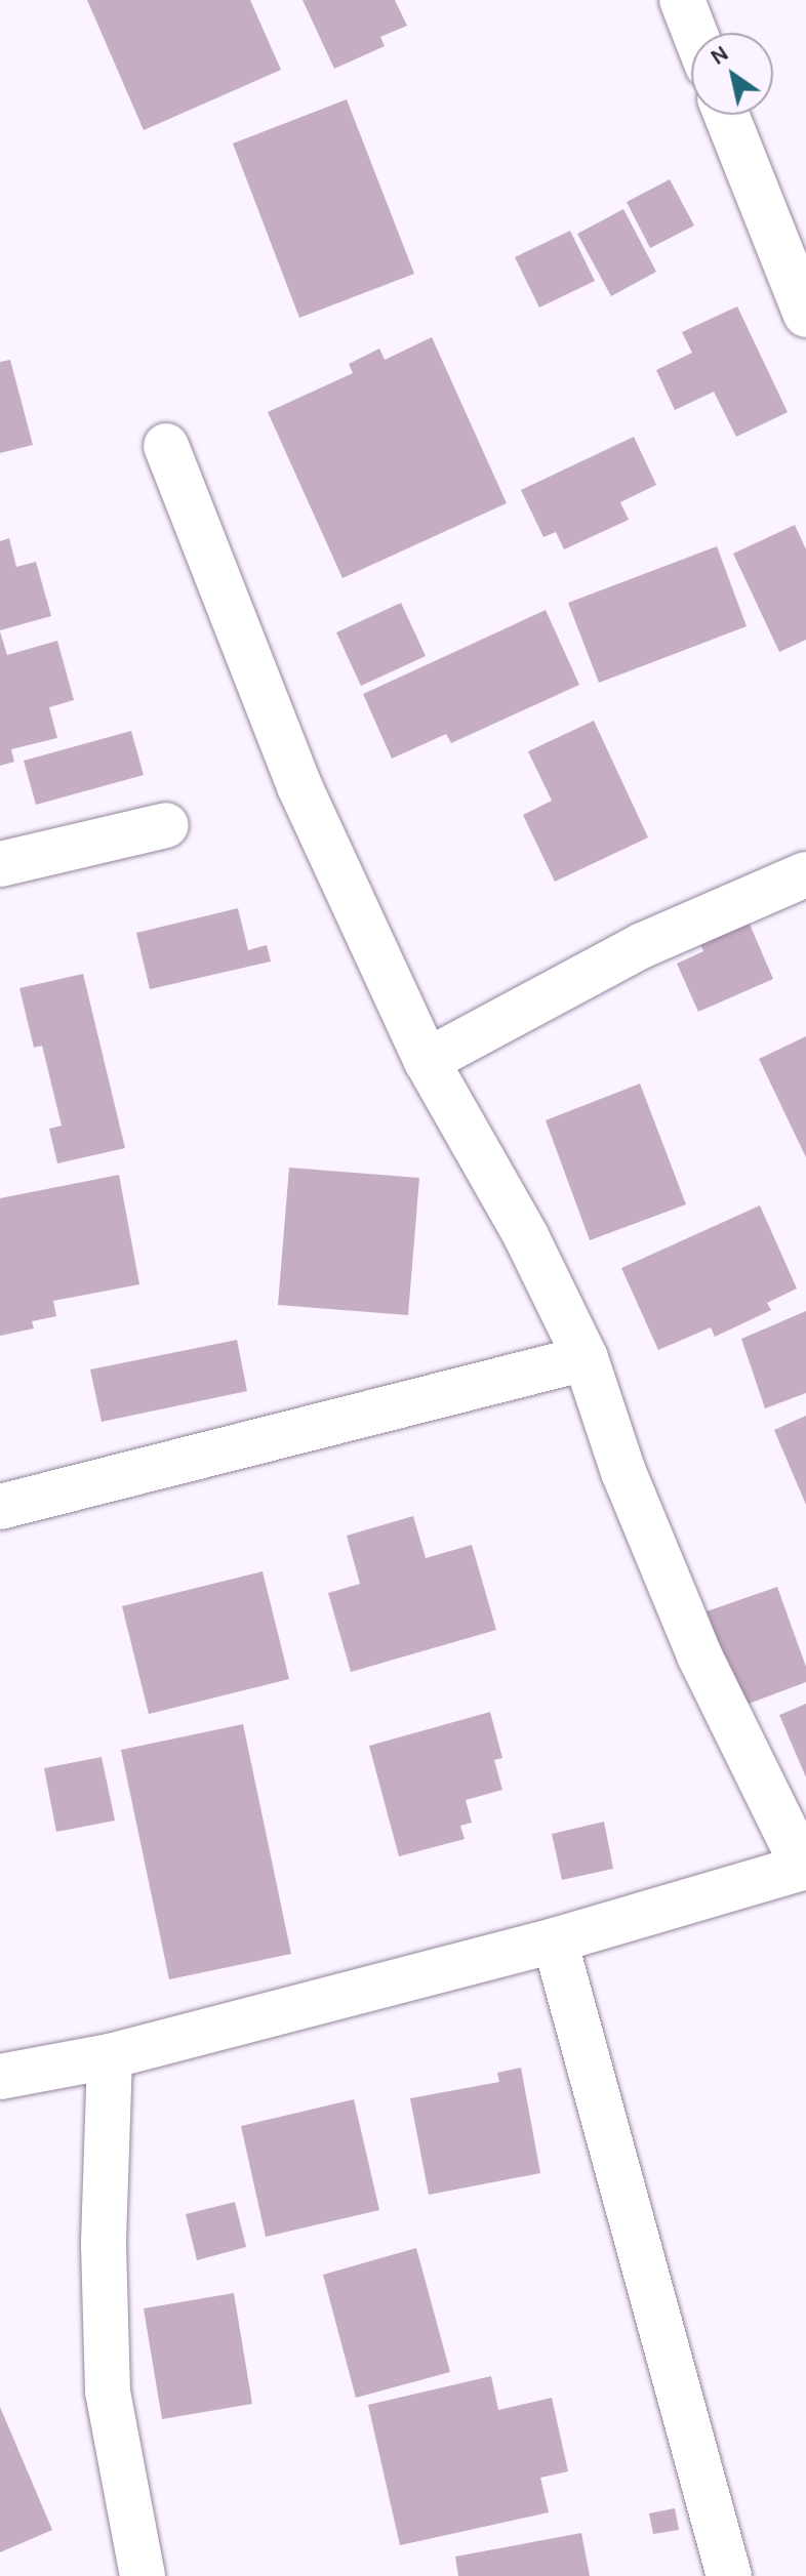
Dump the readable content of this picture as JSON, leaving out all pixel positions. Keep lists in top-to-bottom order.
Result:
{
  "north": "top left"
}
